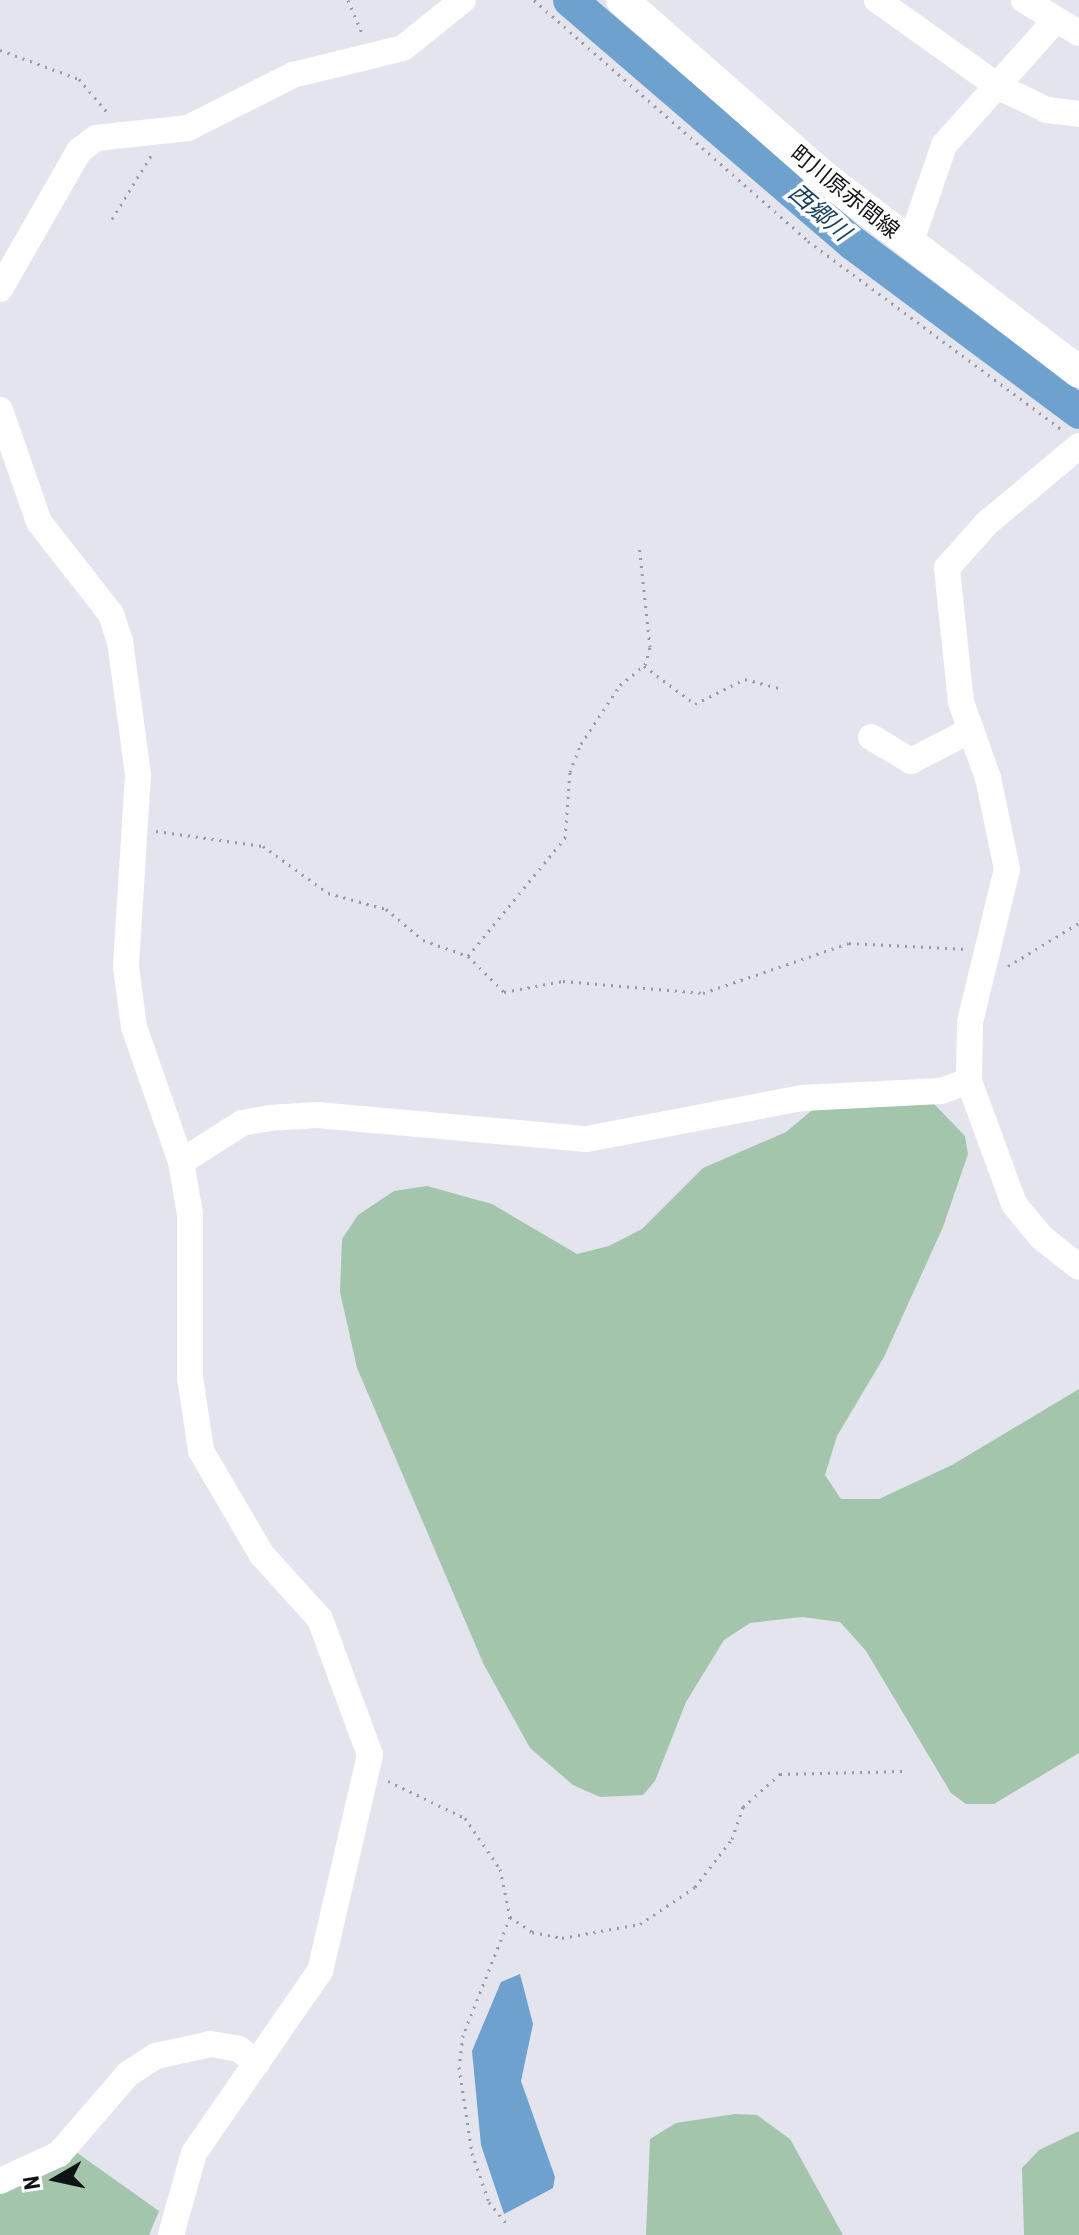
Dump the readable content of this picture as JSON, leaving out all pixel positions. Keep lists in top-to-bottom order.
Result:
{
  "streets": {
    "main road": ["町川原赤間線"]
  },
  "water": ["西郷川"],
  "north": "left"
}
